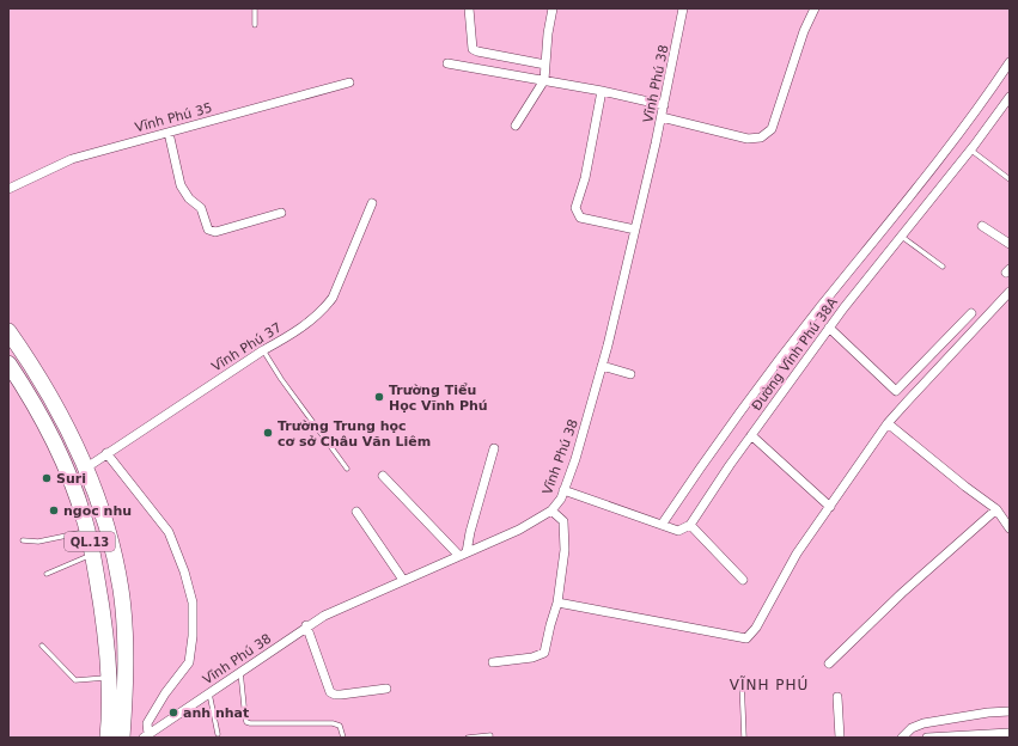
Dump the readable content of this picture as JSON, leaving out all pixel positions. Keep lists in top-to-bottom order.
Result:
{
  "streets": {
    "highway": ["QL.13"],
    "street": [
      "Vĩnh Phú 38",
      "Vĩnh Phú 35",
      "Vĩnh Phú 37",
      "Đường Vĩnh Phú 38A"
    ]
  },
  "crossings": [
    ["Vĩnh Phú 37", "QL.13"]
  ],
  "districts": ["VĨNH PHÚ"],
  "places": [
    "Trường Tiểu Học Vĩnh Phú",
    "Trường Trung học cơ sở Châu Văn Liêm",
    "Suri",
    "ngoc nhu",
    "anh nhat"
  ]
}
